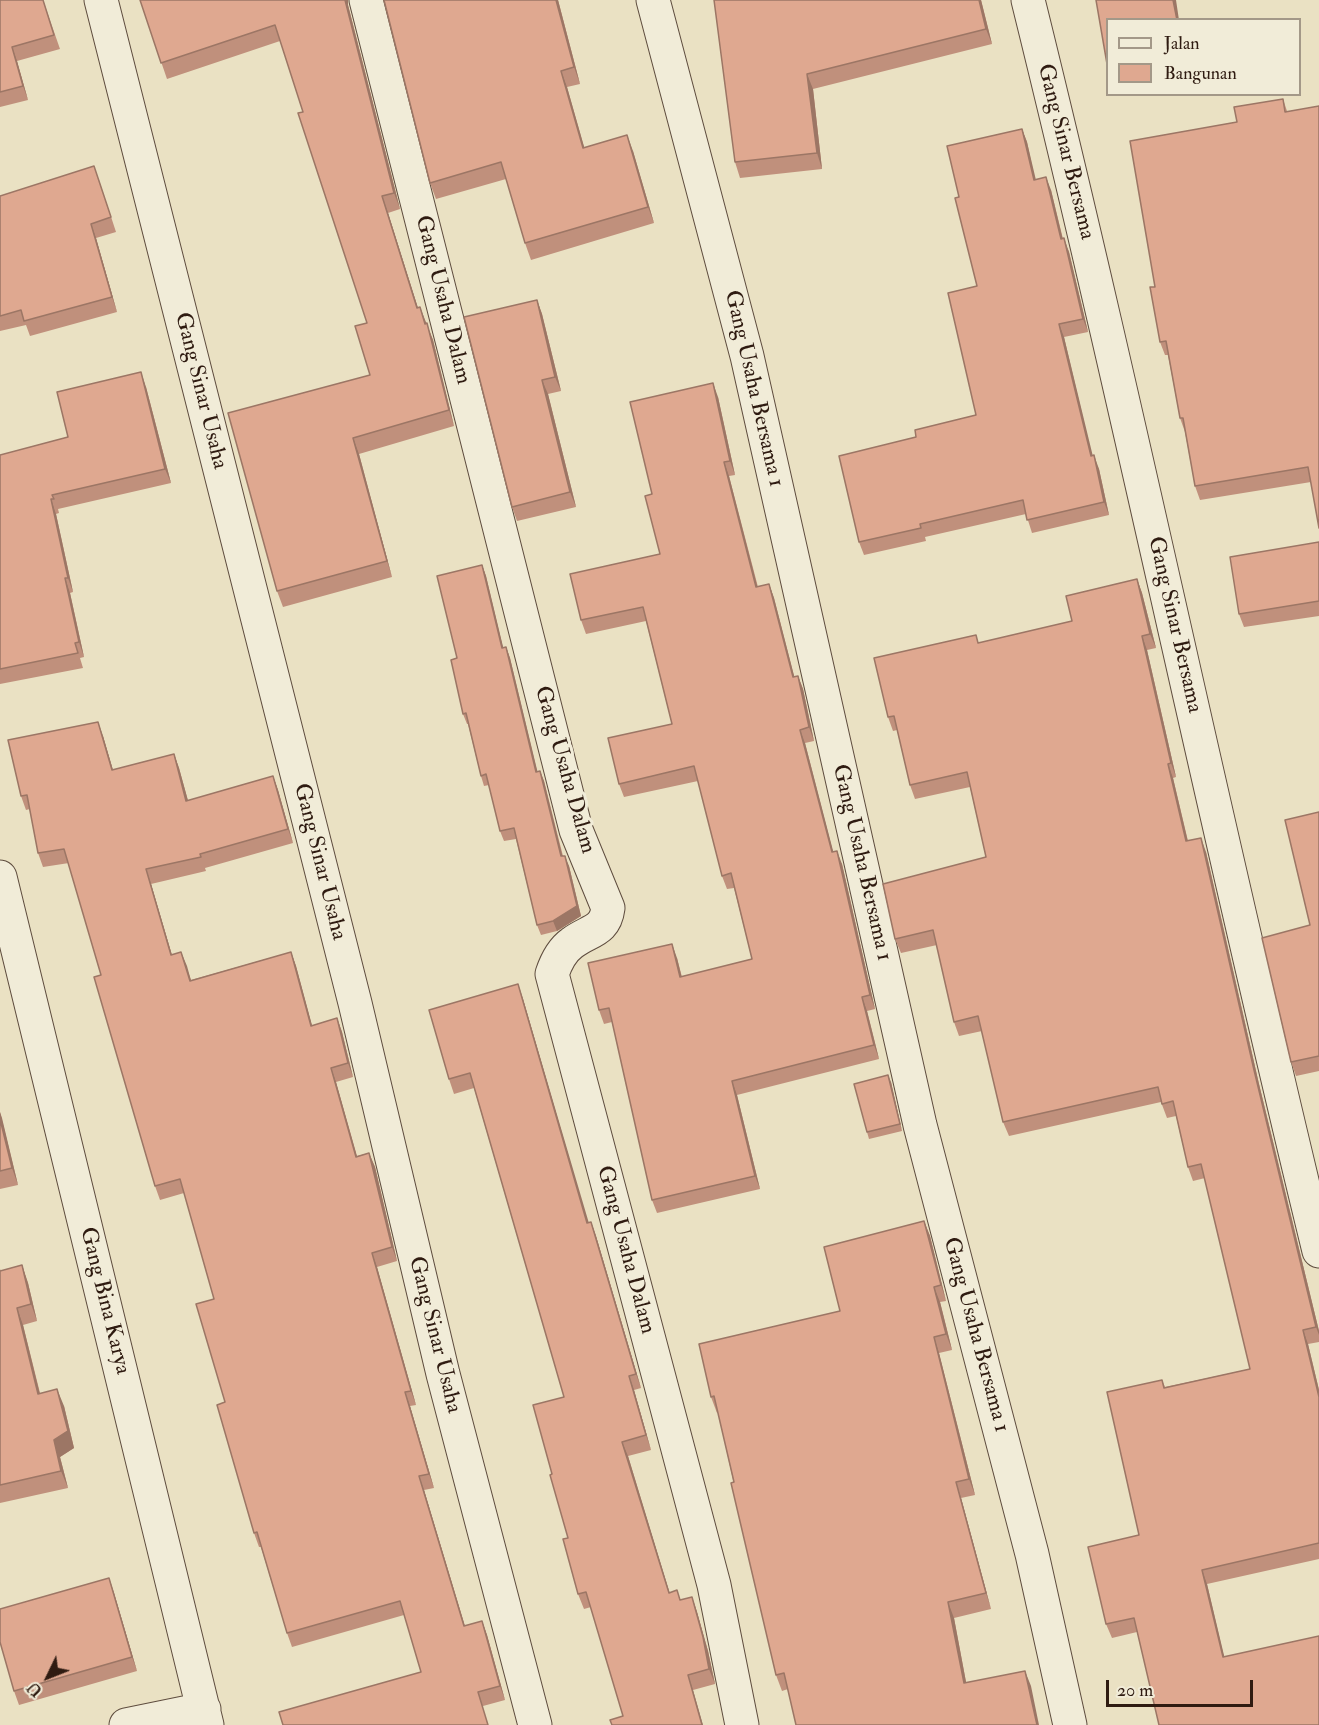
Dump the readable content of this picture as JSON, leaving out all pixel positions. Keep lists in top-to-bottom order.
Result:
{
  "streets": {
    "street": [
      "Gang Sinar Bersama",
      "Gang Usaha Dalam",
      "Gang Usaha Bersama 1",
      "Gang Sinar Usaha",
      "Gang Bina Karya"
    ]
  },
  "legend": ["Jalan", "Bangunan"],
  "scale_bar": "20 m",
  "north": "bottom left"
}
